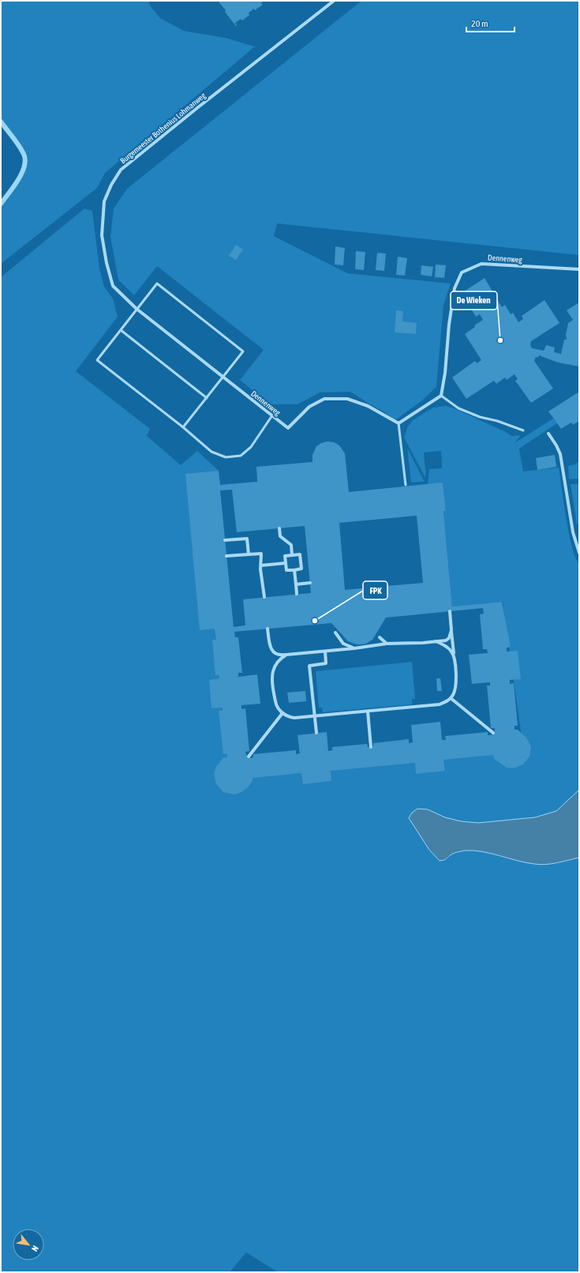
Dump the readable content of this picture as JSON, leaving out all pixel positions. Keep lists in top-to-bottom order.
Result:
{
  "streets": {
    "street": ["Burgemeester Bothenius Lohmanweg", "Dennenweg"]
  },
  "crossings": [
    ["Burgemeester Bothenius Lohmanweg", "Dennenweg"]
  ],
  "places": ["De Wieken", "FPK"],
  "scale_bar": "20 m",
  "north": "bottom right"
}
